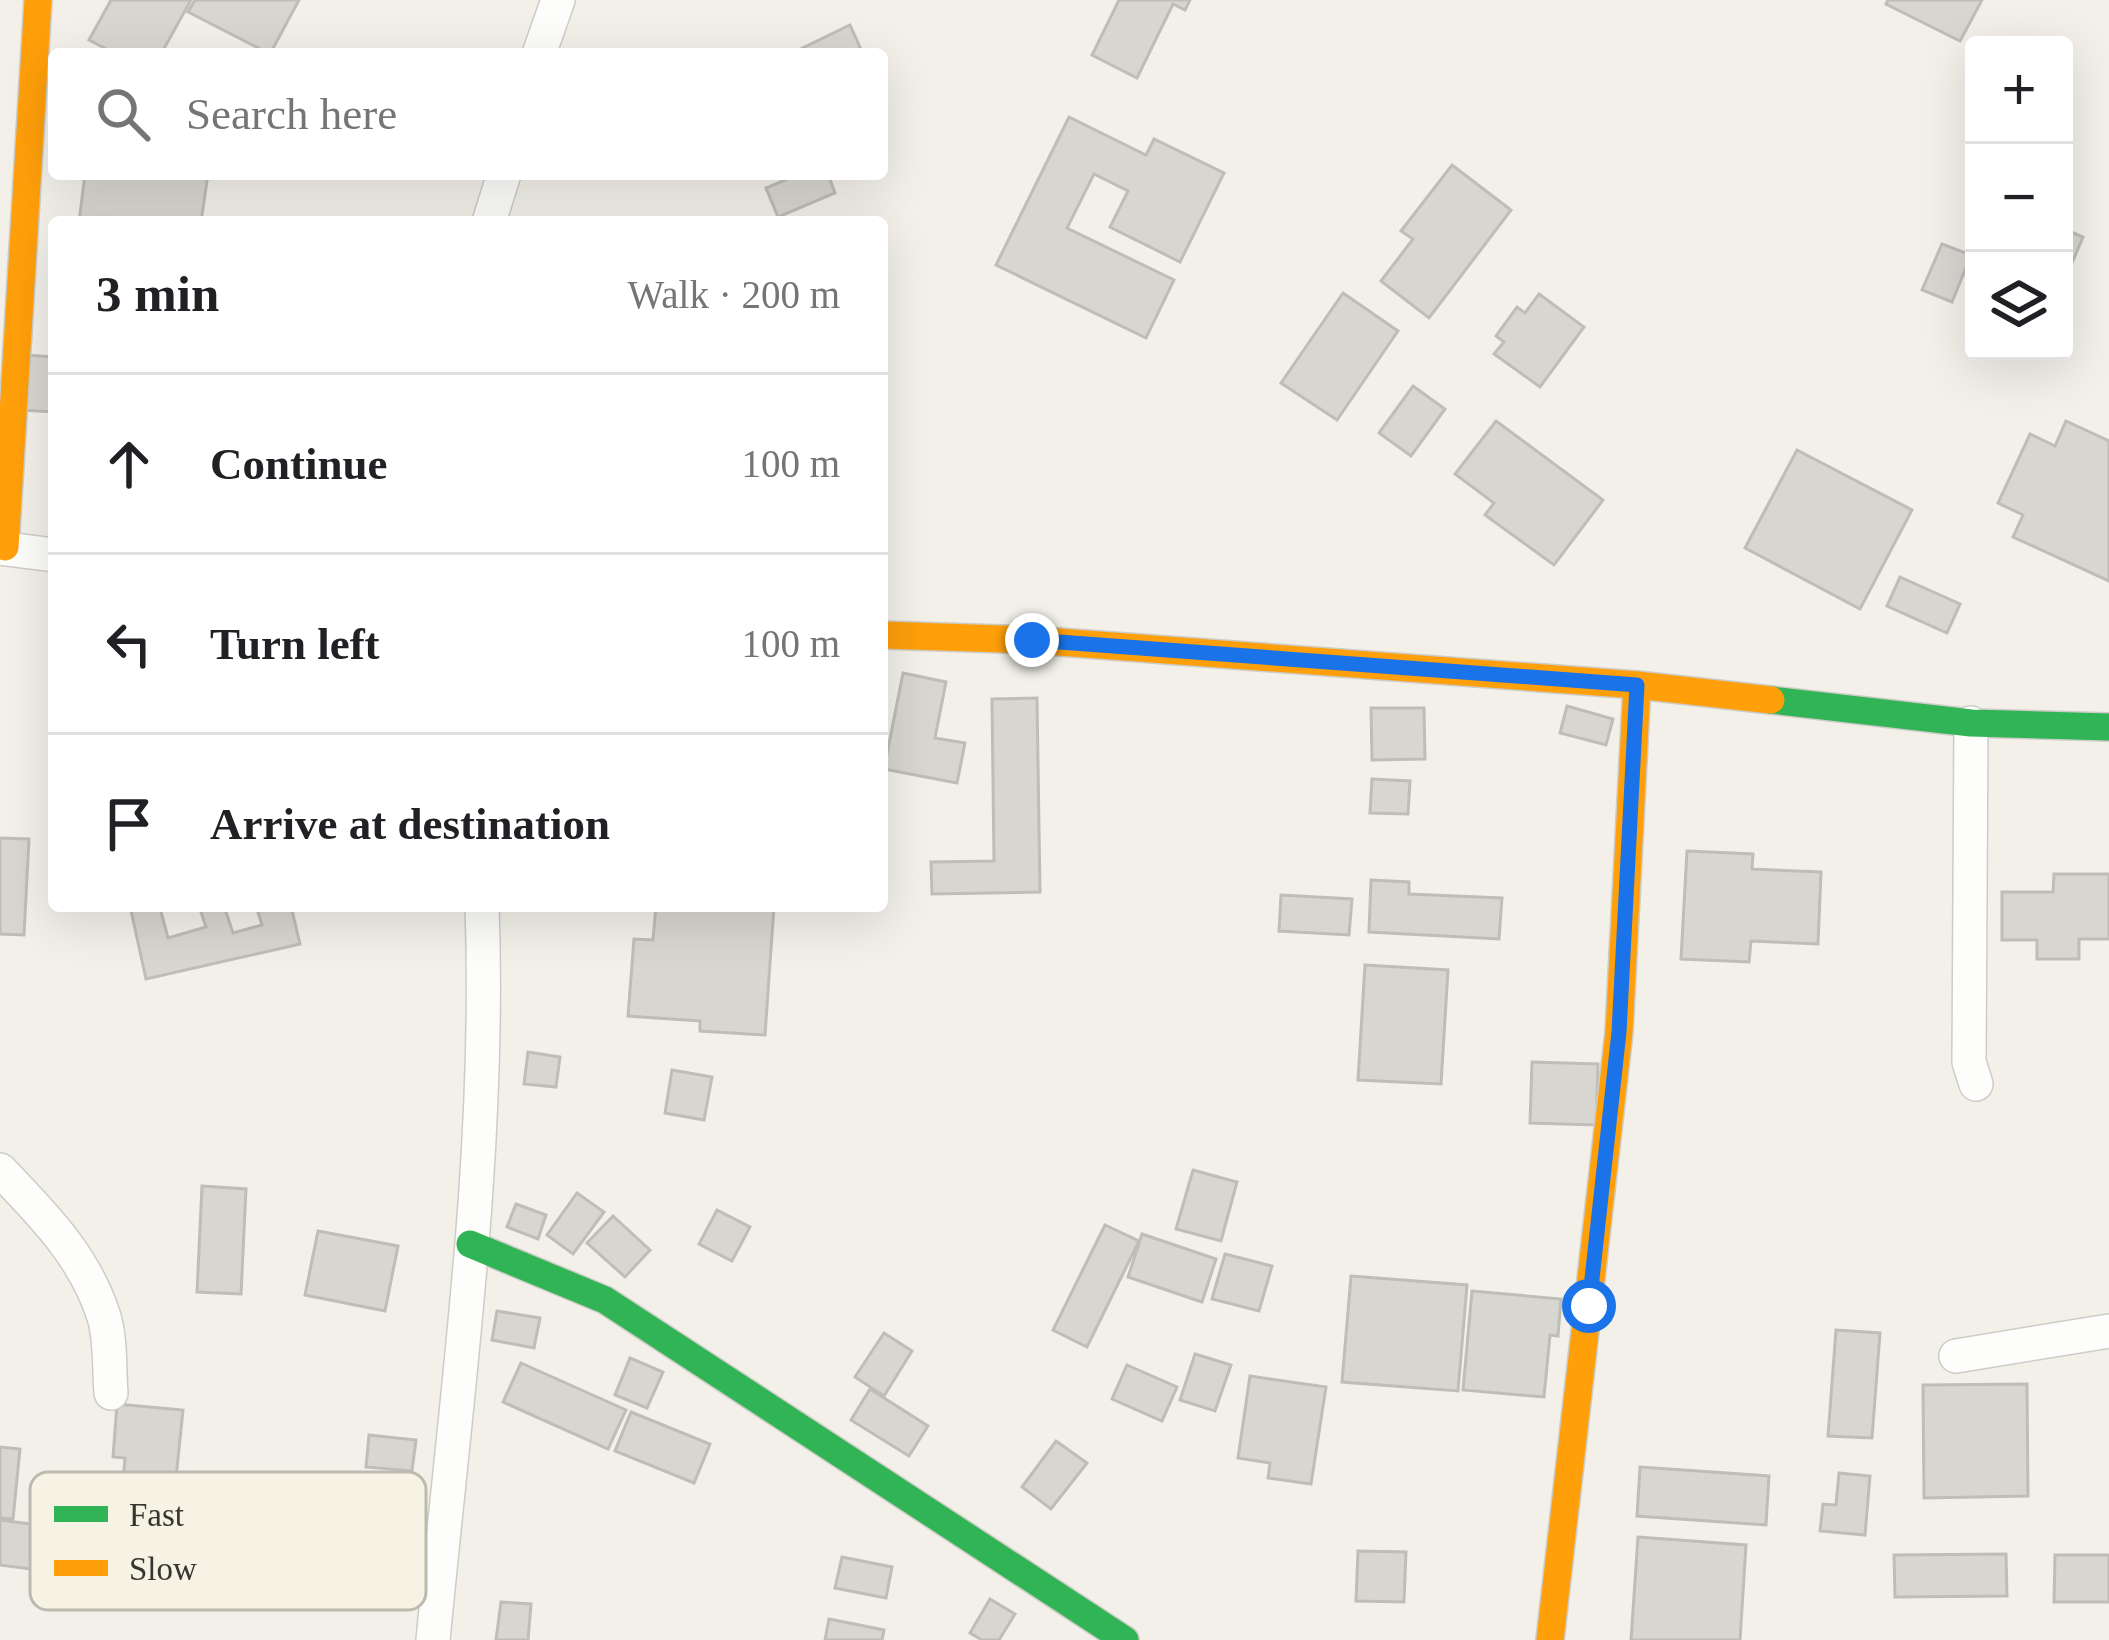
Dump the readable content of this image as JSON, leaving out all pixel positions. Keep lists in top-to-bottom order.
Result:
{
  "legend": ["Fast", "Slow"],
  "page": {
    "map_buttons": ["+", "−"],
    "search": "Search here",
    "heading": ["3 min", "Walk · 200 m"],
    "list": [
      ["Continue", "100 m"],
      ["Turn left", "100 m"],
      "Arrive at destination"
    ]
  }
}
